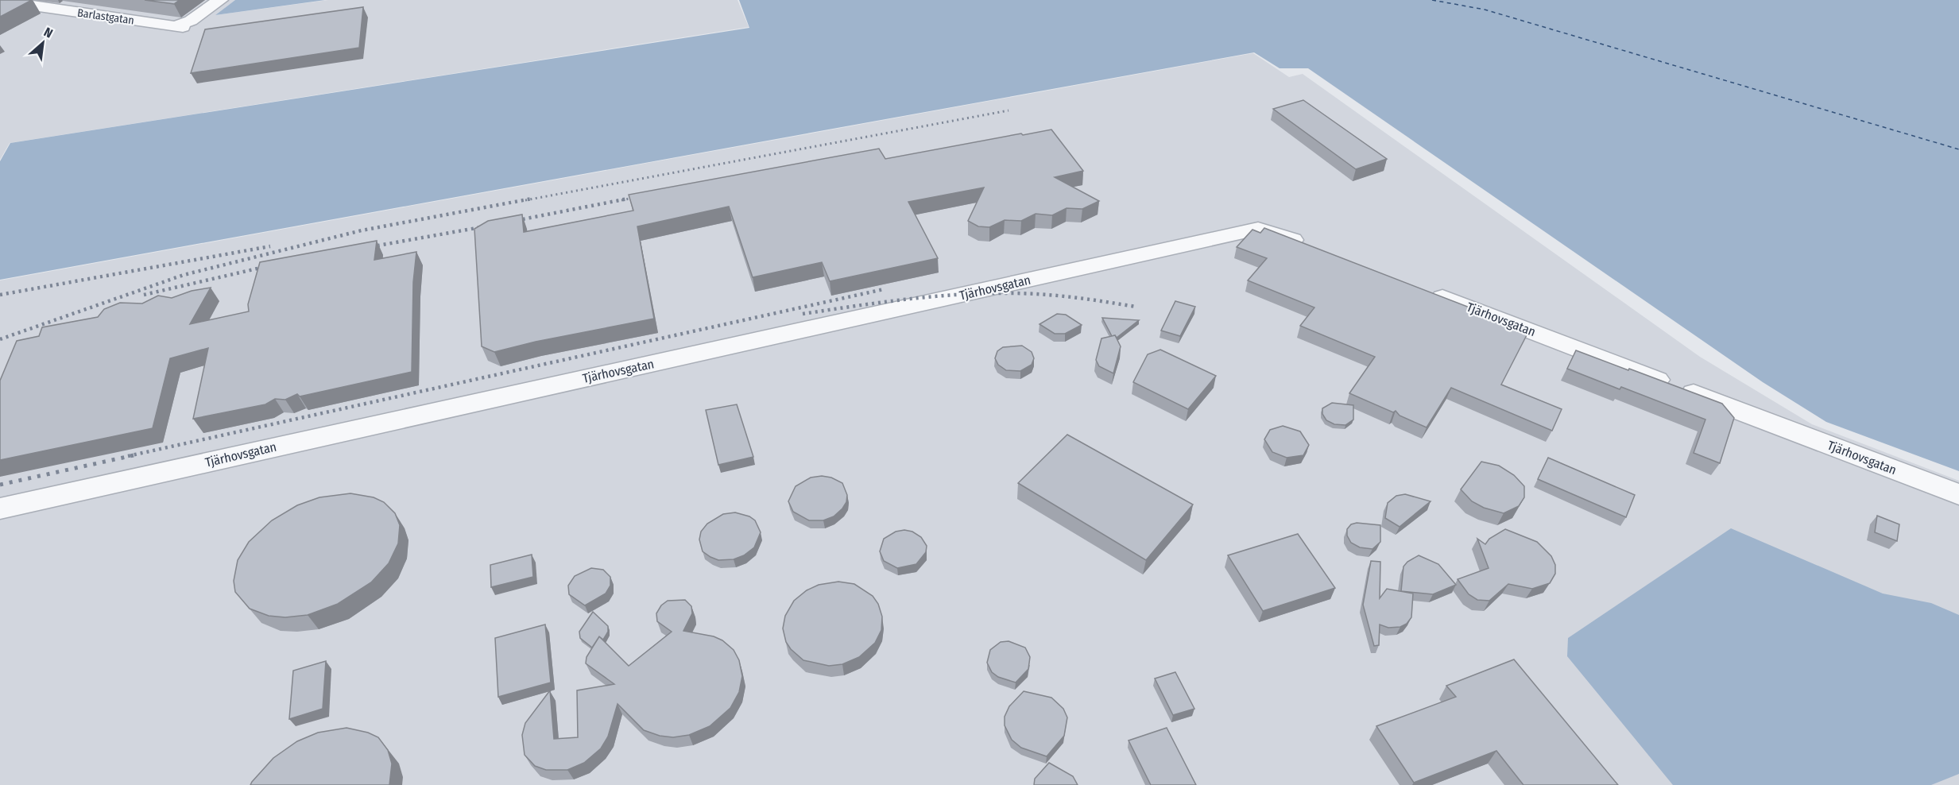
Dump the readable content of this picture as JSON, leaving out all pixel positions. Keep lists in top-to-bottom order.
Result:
{
  "streets": {
    "street": ["Barlastgatan", "Tjärhovsgatan"]
  },
  "north": "top right"
}
